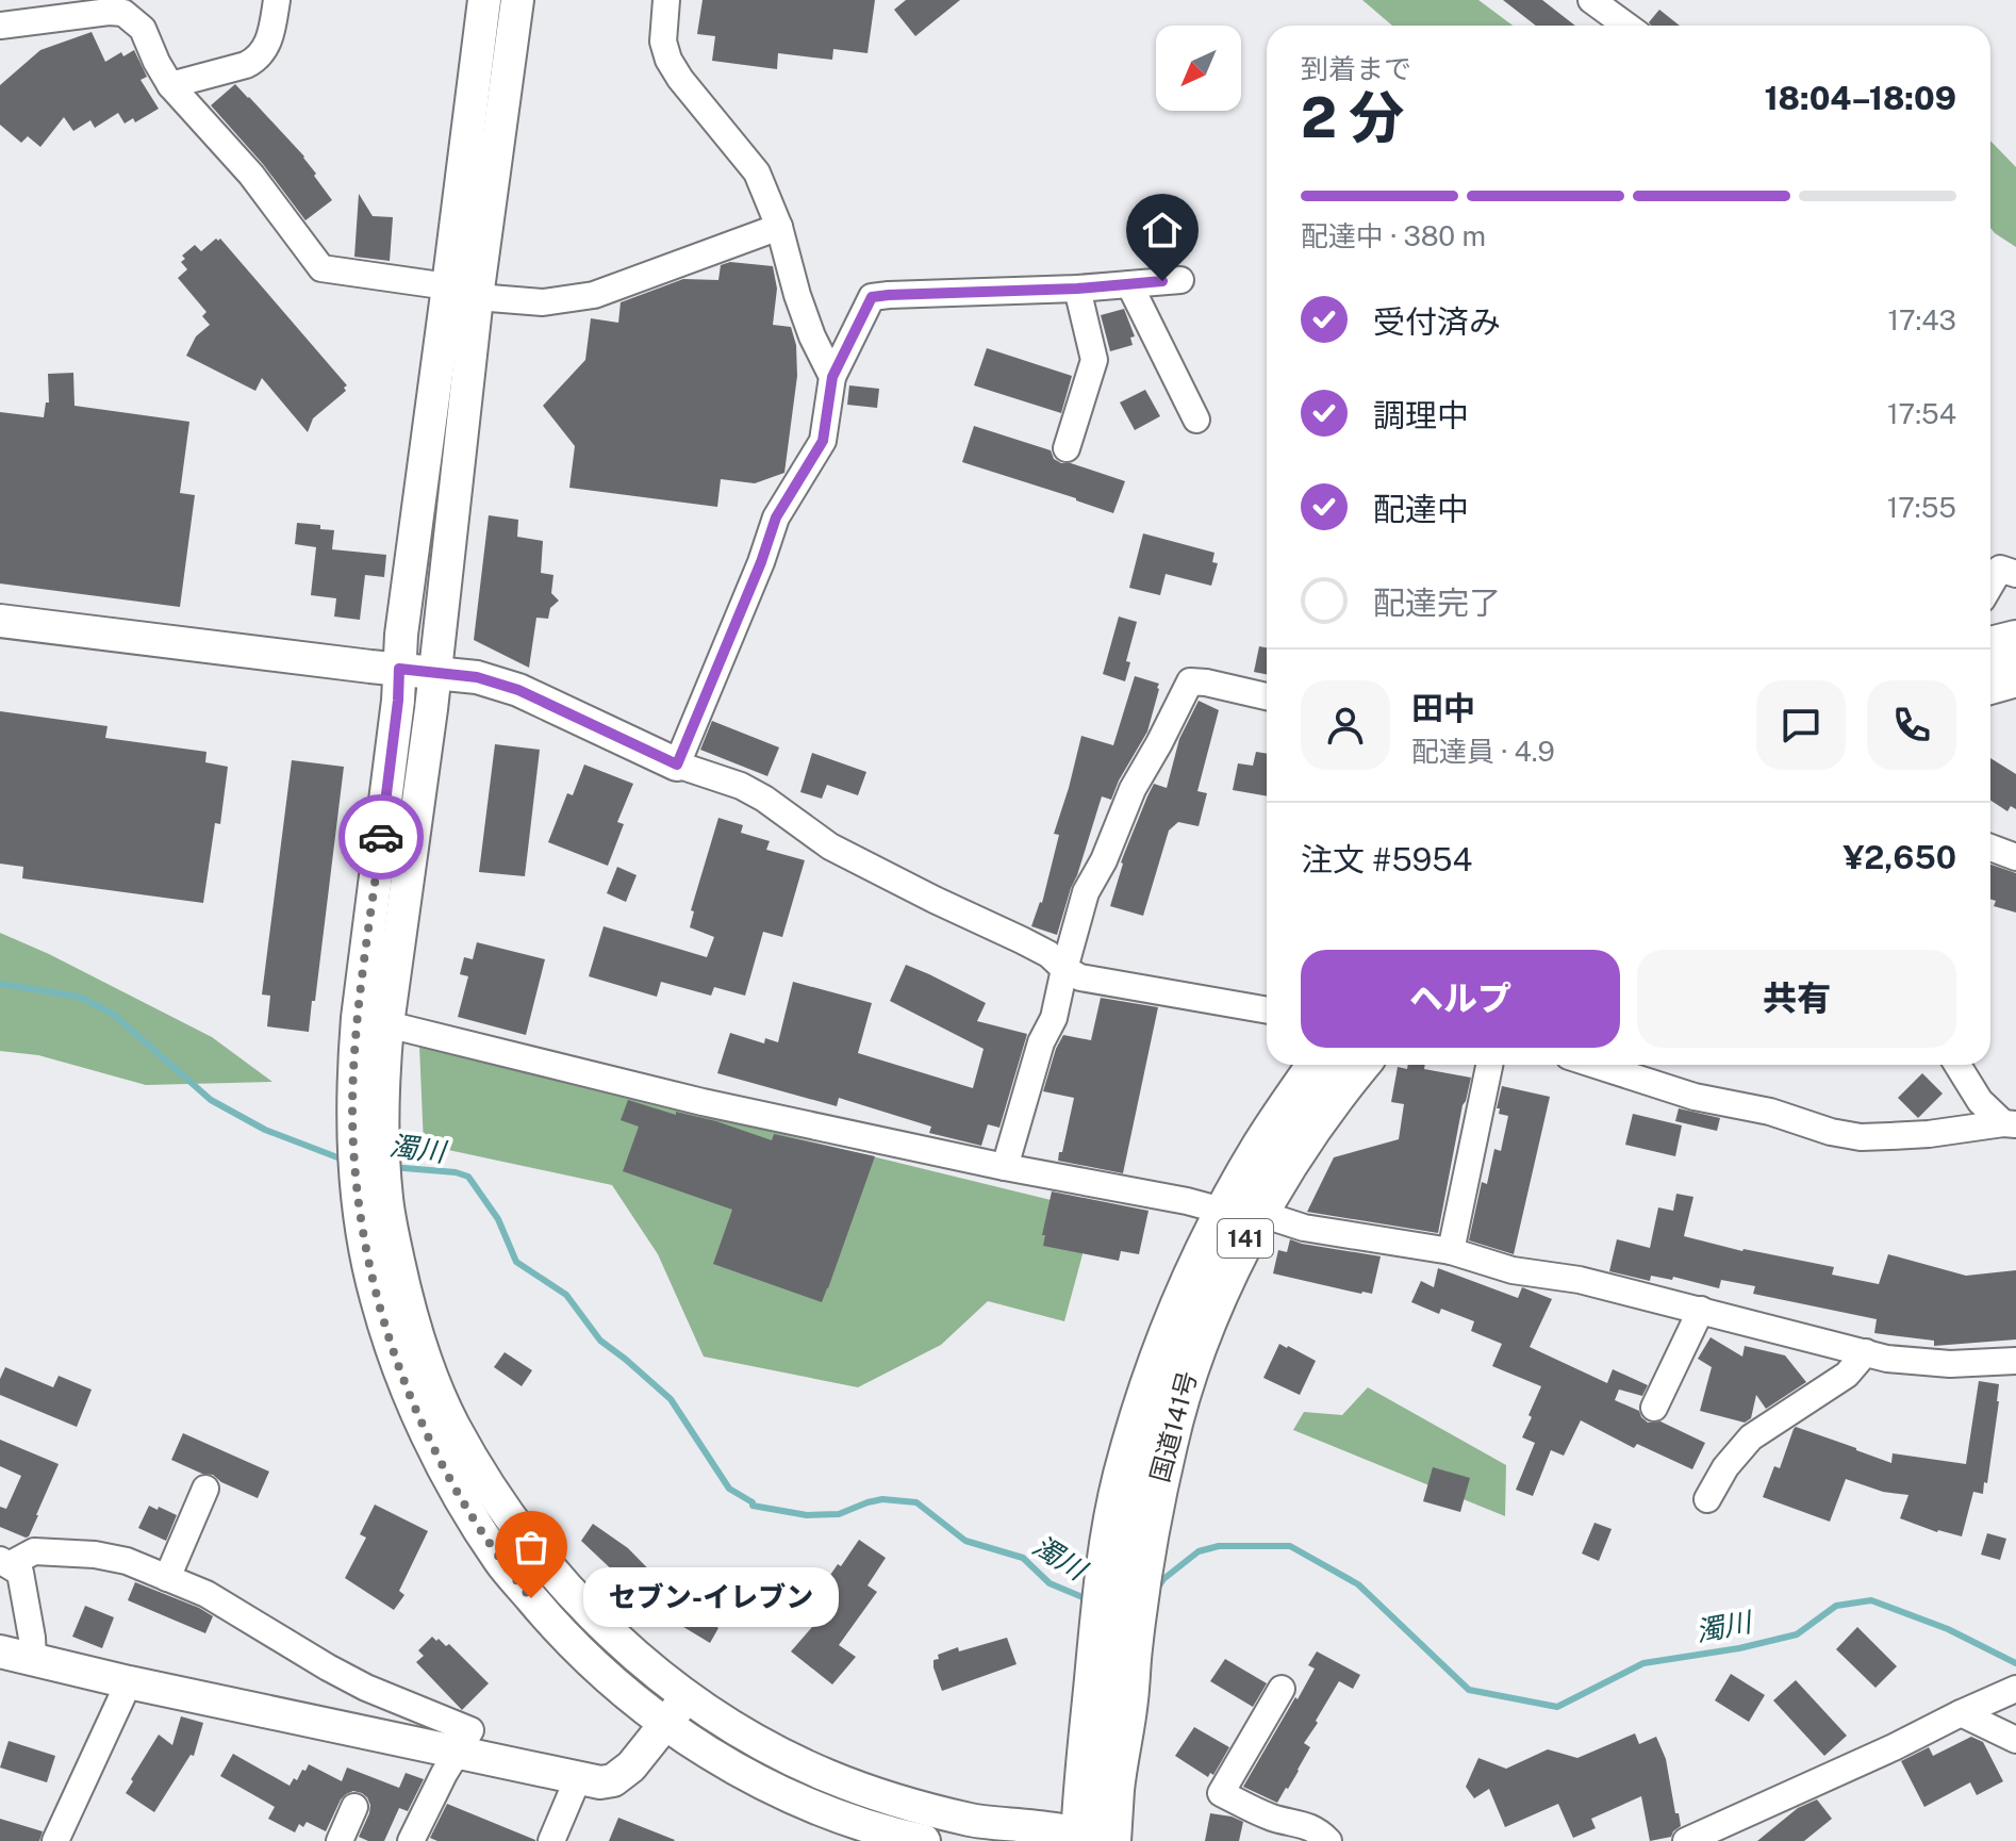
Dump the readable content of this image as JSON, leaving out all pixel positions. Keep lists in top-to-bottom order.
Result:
{
  "streets": {
    "highway": ["141", "国道141号"]
  },
  "water": ["濁川"],
  "places": ["セブン-イレブン"],
  "north": "bottom left",
  "page": {
    "heading": ["2 分", "到着まで", "18:04–18:09"],
    "panel": [
      "田中",
      "配達員 · 4.9",
      "注文 #5954",
      "¥2,650"
    ],
    "bar": "配達中 · 380 m",
    "list": [
      ["受付済み", "17:43"],
      ["調理中", "17:54"],
      ["配達中", "17:55"],
      "配達完了"
    ],
    "buttons": ["ヘルプ", "共有"],
    "bubble": "セブン-イレブン"
  }
}
